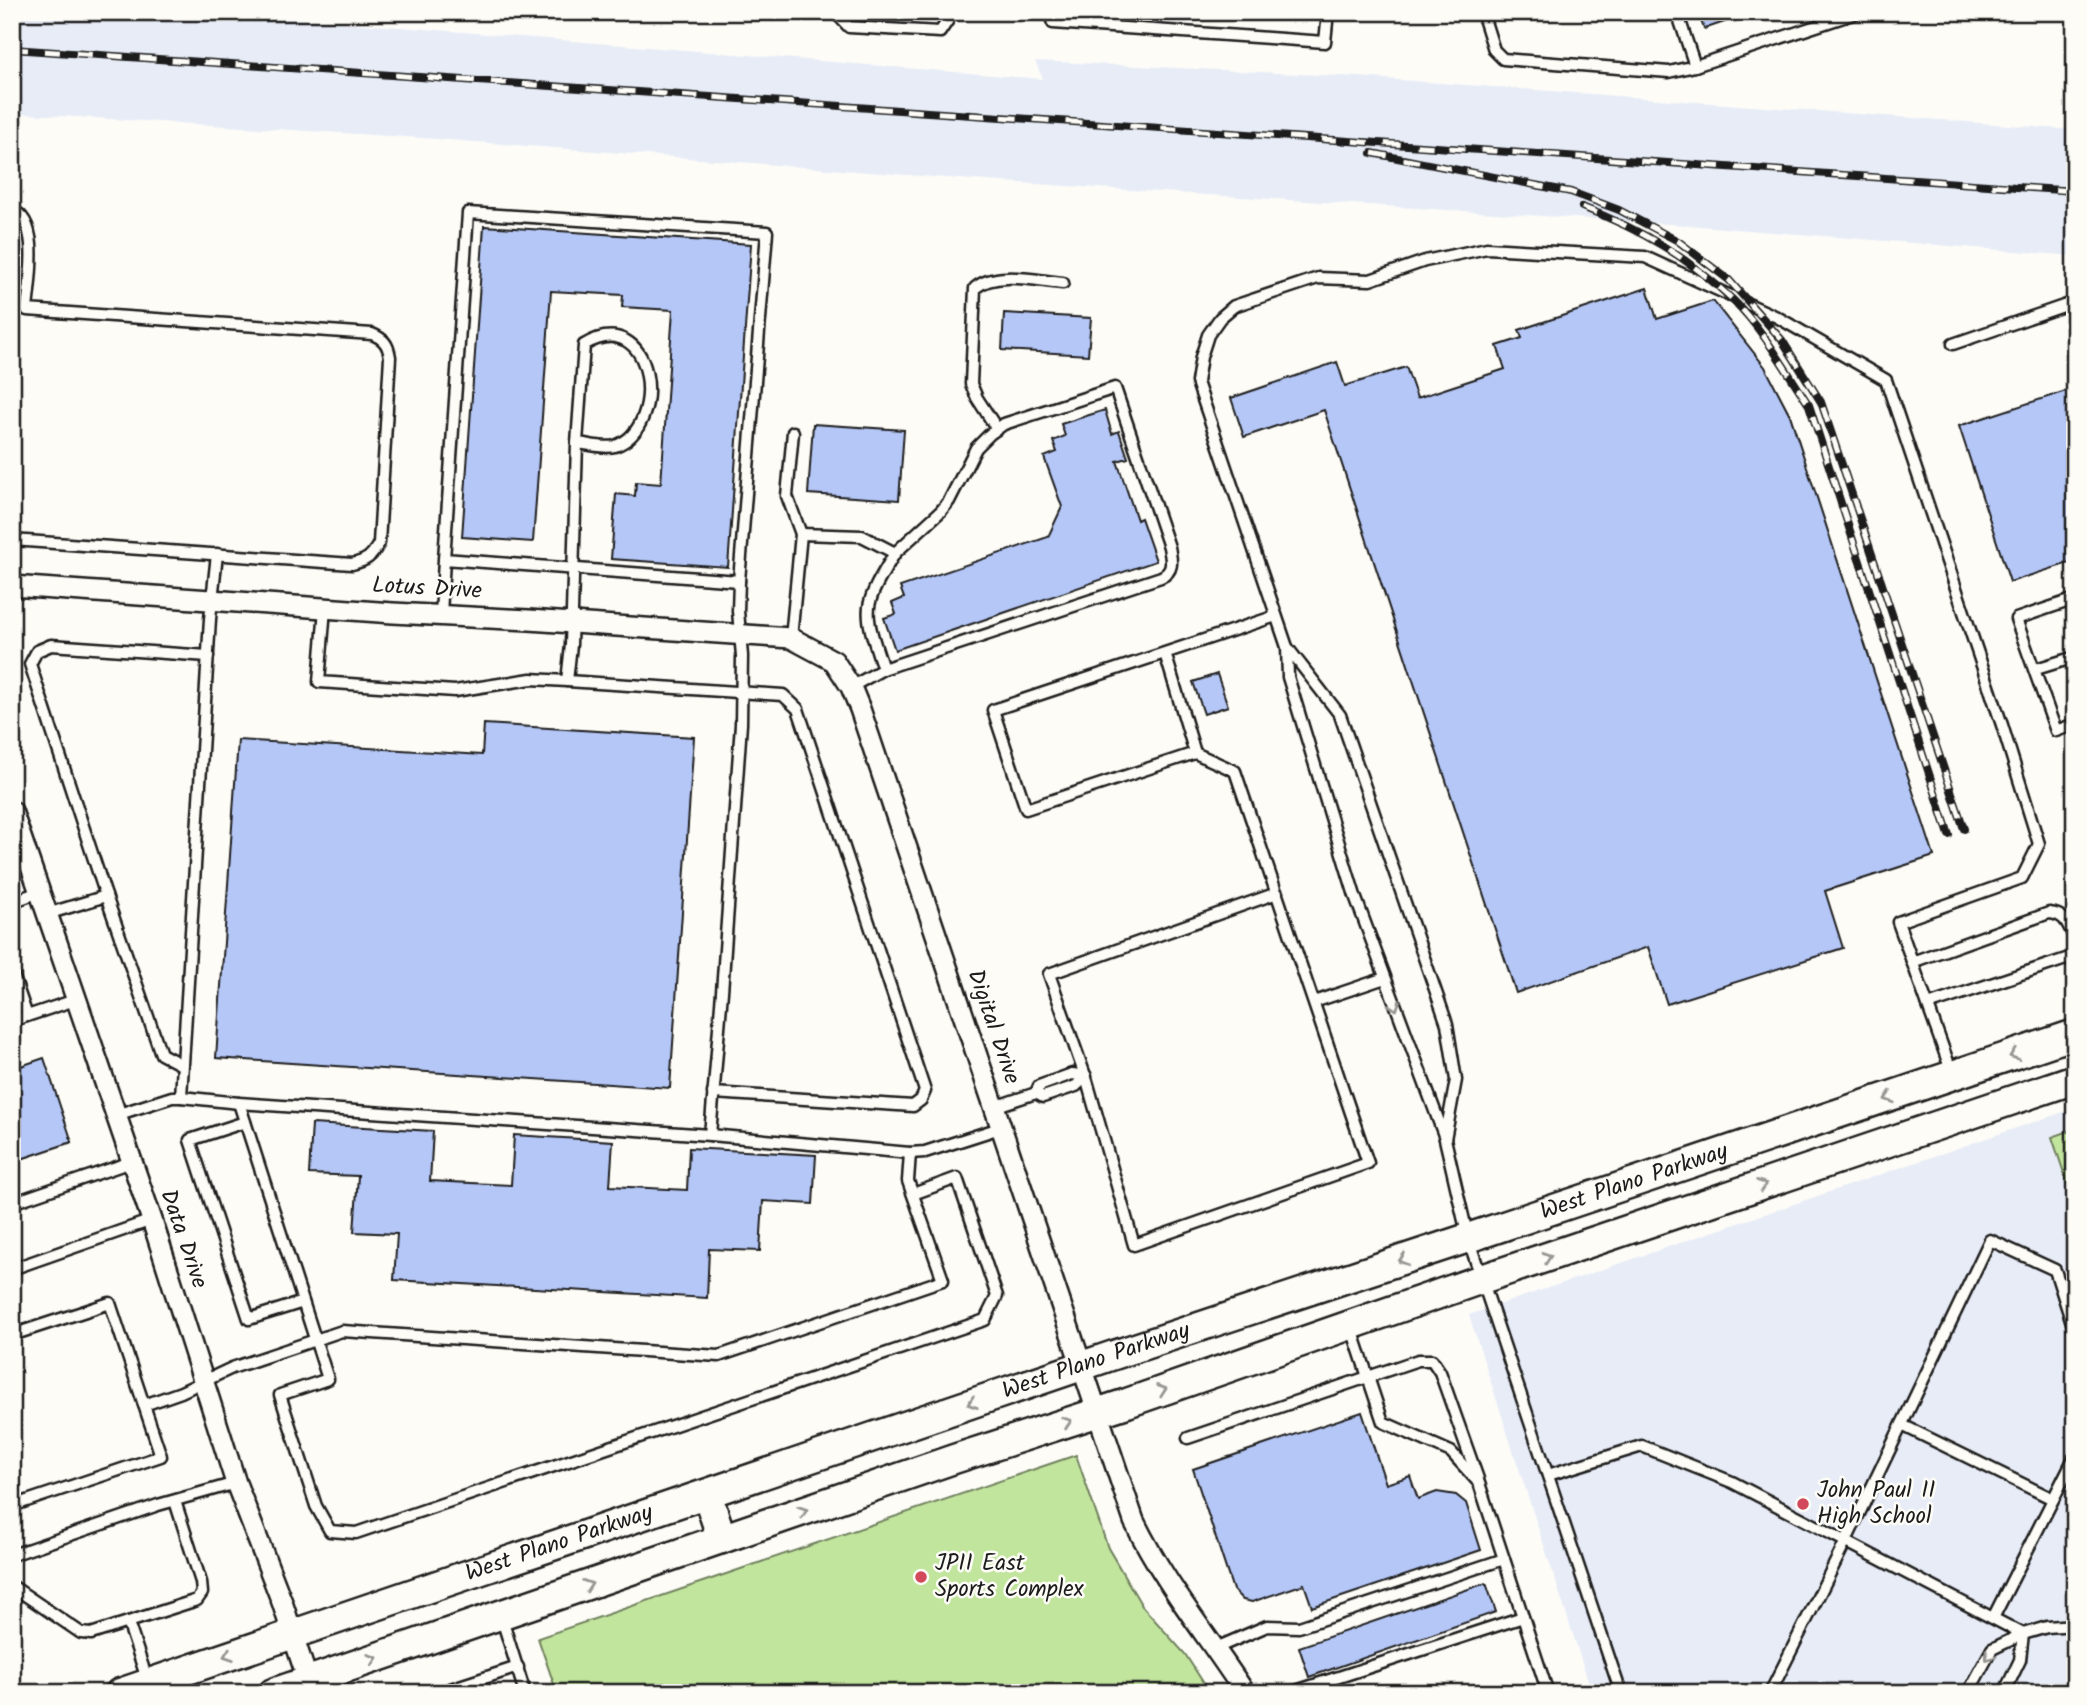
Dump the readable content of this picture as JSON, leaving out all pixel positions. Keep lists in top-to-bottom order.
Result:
{
  "streets": {
    "main road": ["West Plano Parkway"],
    "street": ["Lotus Drive", "Digital Drive", "Data Drive"]
  },
  "crossings": [
    ["Lotus Drive", "Digital Drive"],
    ["Digital Drive", "West Plano Parkway"],
    ["West Plano Parkway", "Data Drive"]
  ],
  "places": ["John Paul II High School", "JPII East Sports Complex"]
}
